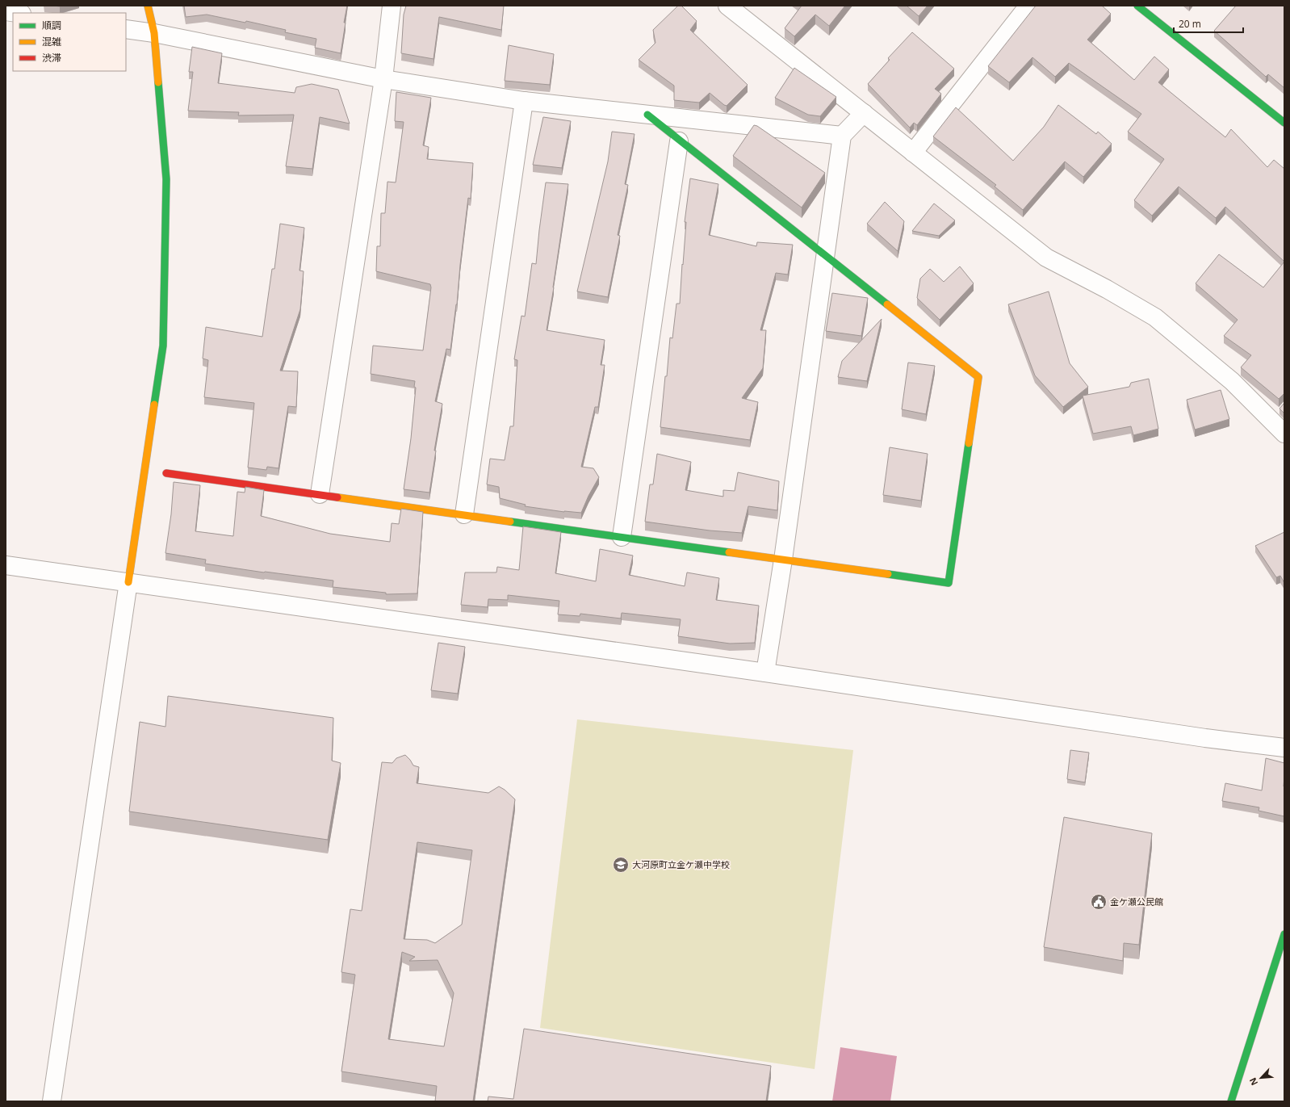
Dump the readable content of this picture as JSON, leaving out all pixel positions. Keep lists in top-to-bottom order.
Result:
{
  "places": {
    "school or university": ["大河原町立金ケ瀬中学校"],
    "public building": ["金ケ瀬公民館"]
  },
  "legend": ["順調", "混雑", "渋滞"],
  "scale_bar": "20 m",
  "north": "bottom left"
}
